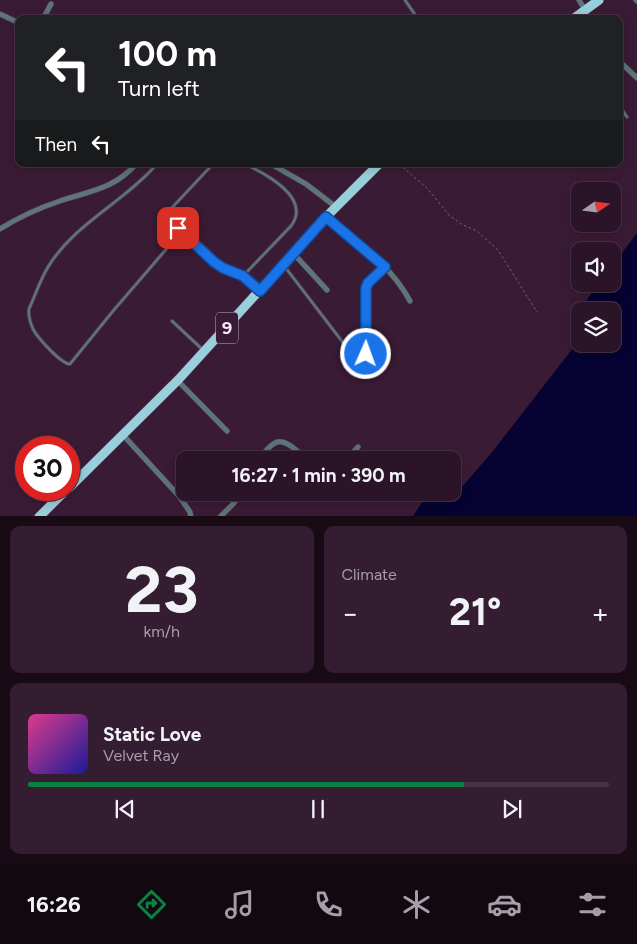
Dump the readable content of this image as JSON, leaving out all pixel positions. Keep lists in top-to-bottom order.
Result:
{
  "streets": {
    "highway": ["9"]
  },
  "north": "right",
  "page": {
    "turn": ["100 m", "Turn left"],
    "then": "Then",
    "limit": "30",
    "trip": "16:27 · 1 min · 390 m",
    "tile": [
      ["23", "km/h"],
      "Climate"
    ],
    "heat": ["−", "21°", "+"],
    "song": ["Static Love", "Velvet Ray"],
    "tabs": "16:26"
  }
}
